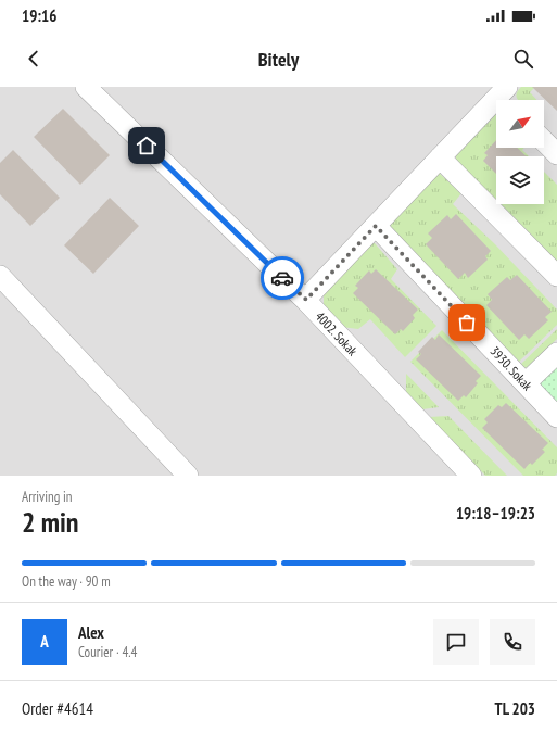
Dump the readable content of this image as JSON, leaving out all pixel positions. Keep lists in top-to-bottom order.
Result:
{
  "streets": {
    "street": ["4002. Sokak", "3930. Sokak"]
  },
  "north": "top right",
  "page": {
    "status": "19:16",
    "header": "Bitely",
    "heading": ["2 min", "Arriving in", "19:18–19:23"],
    "panel": [
      "Alex",
      "Courier · 4.4",
      "Order #4614",
      "TL 203"
    ],
    "bar": "On the way · 90 m",
    "round": "A"
  }
}
